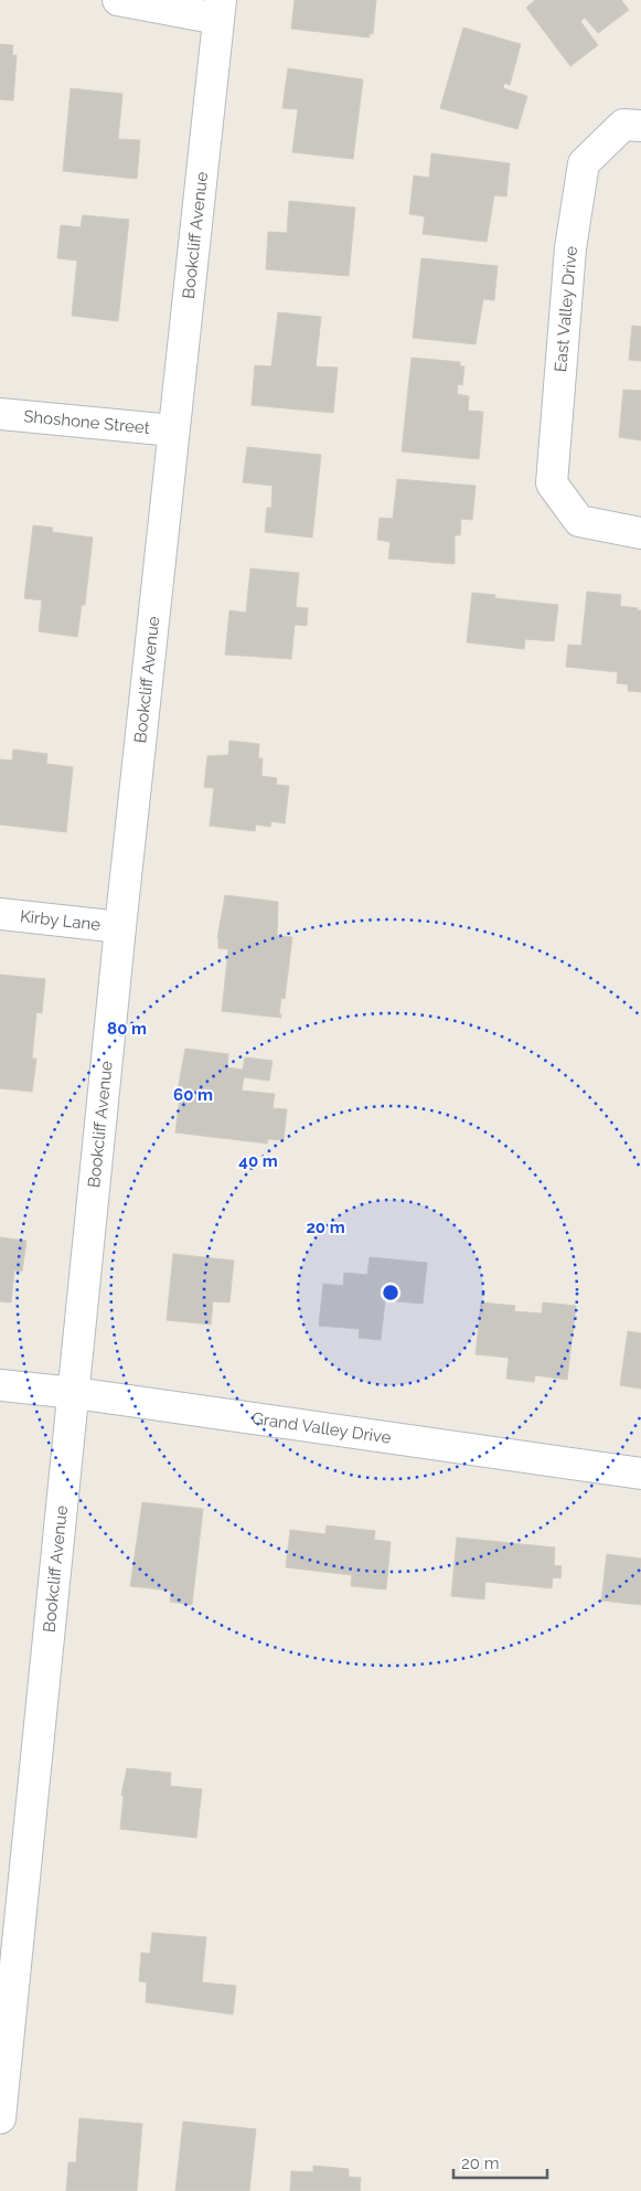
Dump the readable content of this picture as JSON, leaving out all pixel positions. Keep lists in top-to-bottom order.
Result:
{
  "streets": {
    "street": [
      "Bookcliff Avenue",
      "East Valley Drive",
      "Shoshone Street",
      "Kirby Lane",
      "Grand Valley Drive"
    ]
  },
  "crossings": [
    ["Bookcliff Avenue", "Shoshone Street"],
    ["Bookcliff Avenue", "Kirby Lane"],
    ["Bookcliff Avenue", "Grand Valley Drive"]
  ],
  "scale_bar": "20 m",
  "rings": [
    "80 m",
    "60 m",
    "40 m",
    "20 m"
  ]
}
